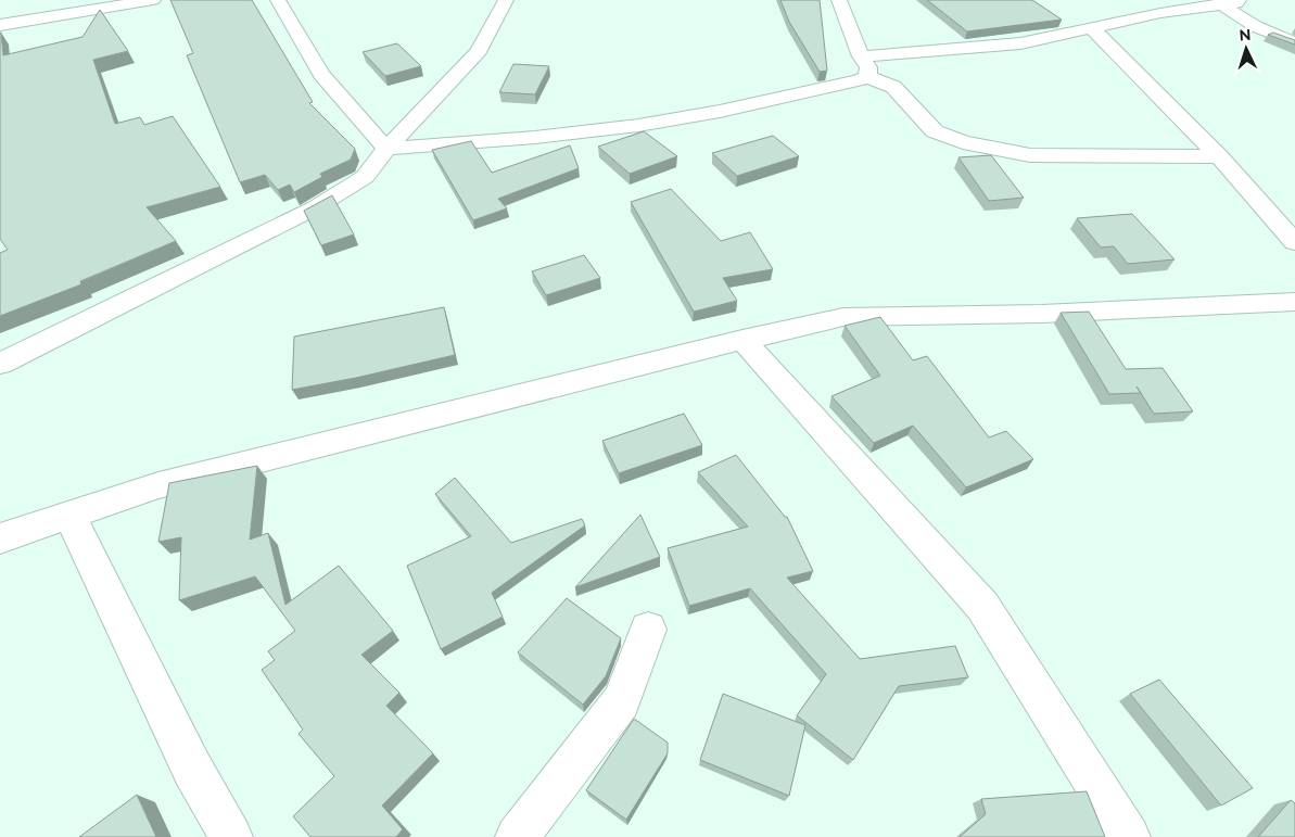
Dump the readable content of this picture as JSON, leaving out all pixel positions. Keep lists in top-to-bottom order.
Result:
{
  "north": "top"
}
